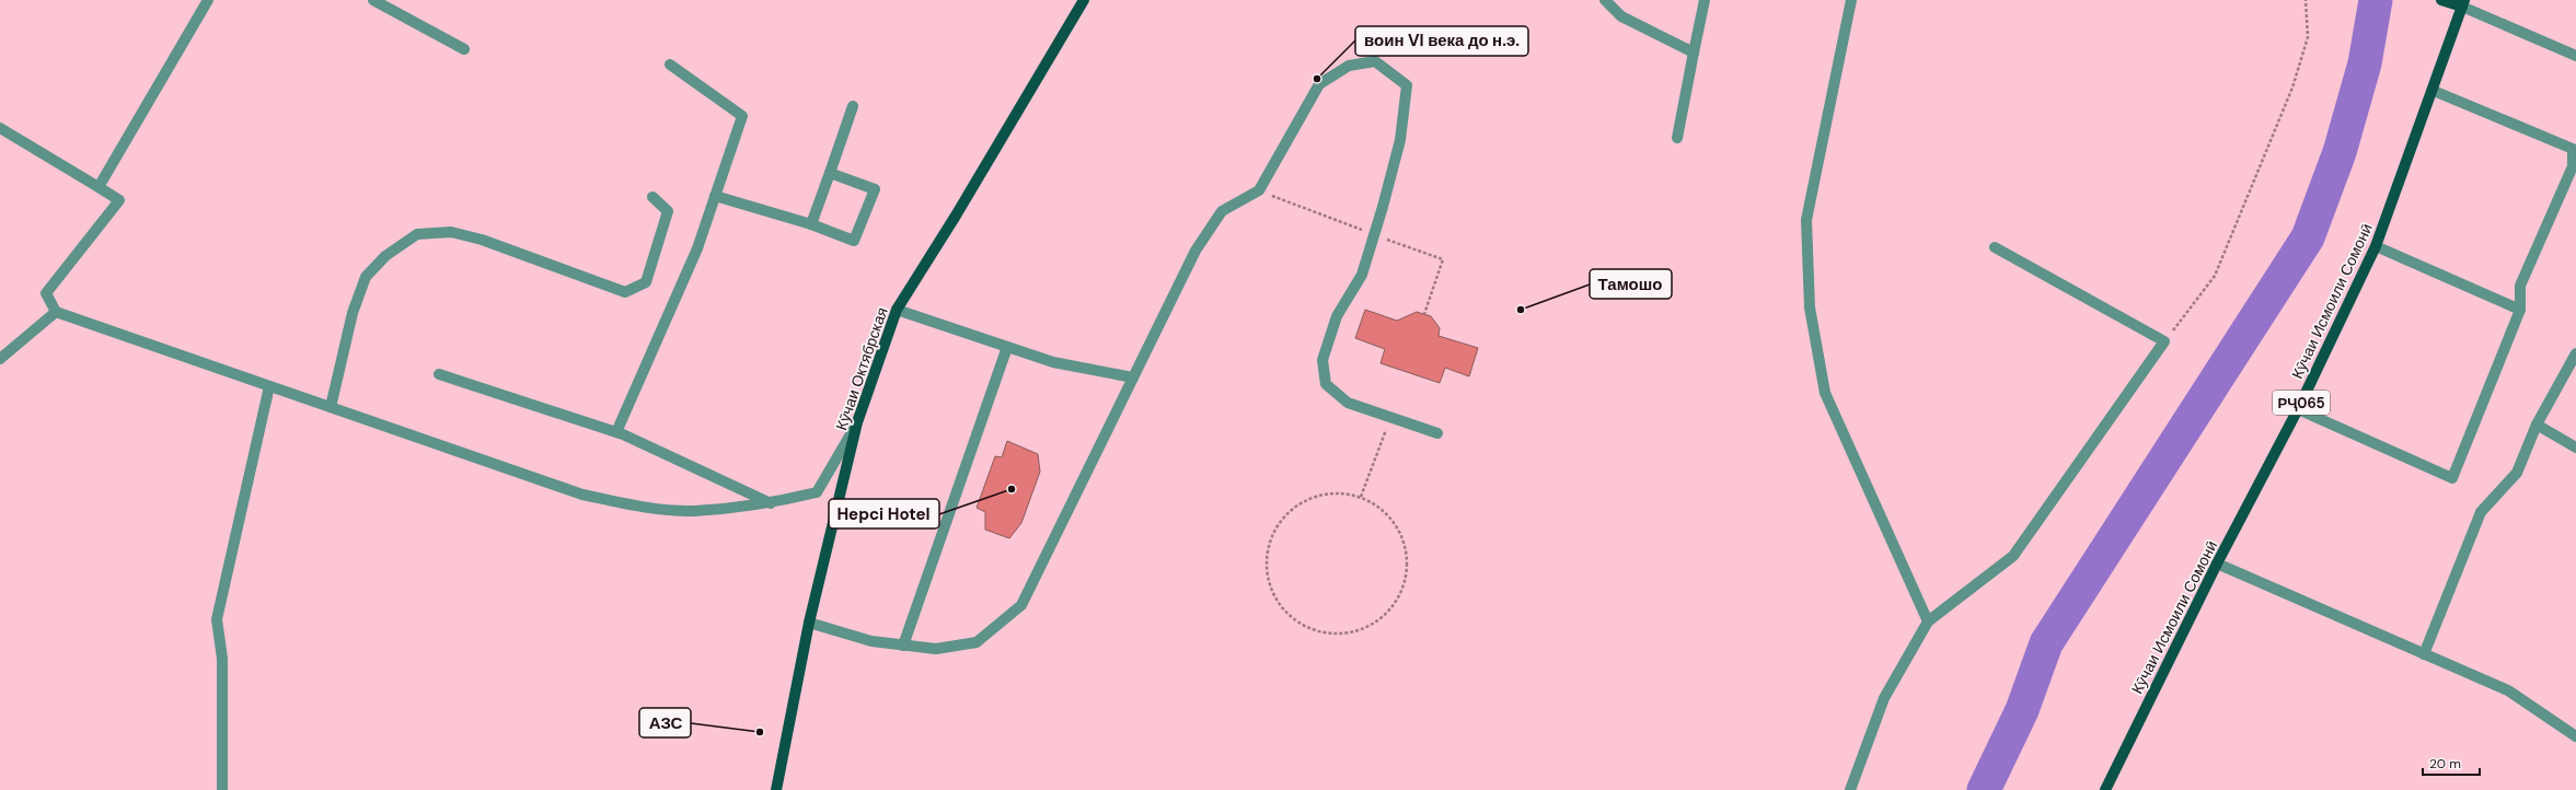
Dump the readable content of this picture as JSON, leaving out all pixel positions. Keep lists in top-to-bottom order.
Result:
{
  "streets": {
    "main road": ["Кӯчаи Исмоили Сомонӣ", "Кӯчаи Октябрская", "РҶ065"]
  },
  "places": [
    "воин VI века до н.э.",
    "Тамошо",
    "Hepci Hotel",
    "АЗС"
  ],
  "scale_bar": "20 m"
}
